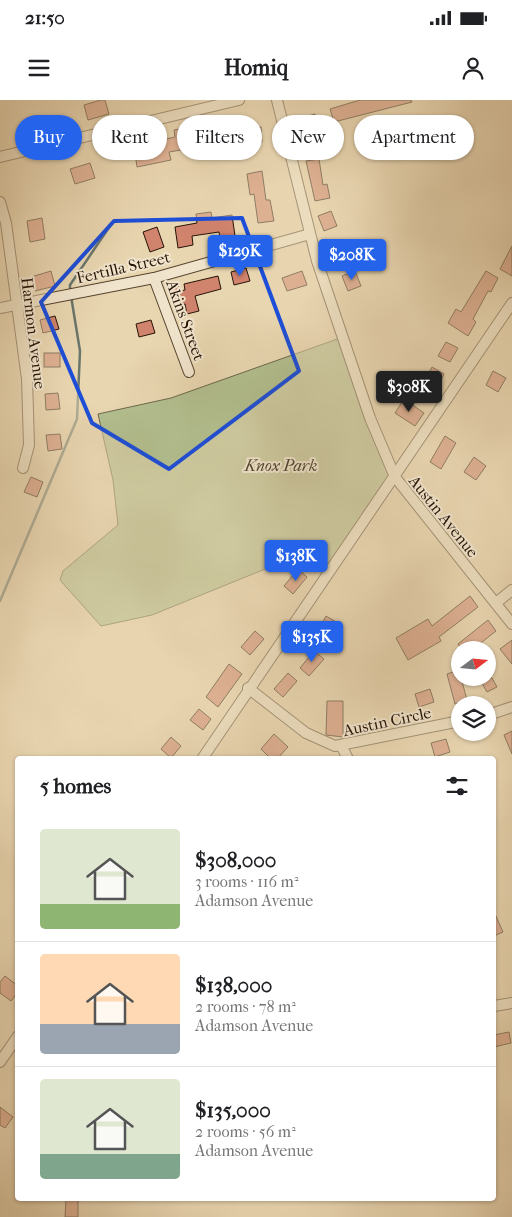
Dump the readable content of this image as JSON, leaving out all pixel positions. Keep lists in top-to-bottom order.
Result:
{
  "streets": {
    "street": [
      "Fertilla Street",
      "Akins Street",
      "Harmon Avenue",
      "Austin Avenue",
      "Austin Circle"
    ]
  },
  "crossings": [
    ["Fertilla Street", "Akins Street"],
    ["Fertilla Street", "Harmon Avenue"],
    ["Fertilla Street", "Austin Avenue"]
  ],
  "parks": ["Knox Park"],
  "north": "right",
  "page": {
    "status": "21:50",
    "header": "Homiq",
    "chip": [
      "Buy",
      "Rent",
      "Filters",
      "New",
      "Apartment"
    ],
    "price": [
      "$129K",
      "$208K",
      "$308K",
      "$138K",
      "$135K"
    ],
    "heading": "5 homes",
    "list": [
      {
        "name": "$308,000",
        "note": "3 rooms · 116 m² · Adamson Avenue"
      },
      {
        "name": "$138,000",
        "note": "2 rooms · 78 m² · Adamson Avenue"
      },
      {
        "name": "$135,000",
        "note": "2 rooms · 56 m² · Adamson Avenue"
      }
    ]
  }
}
